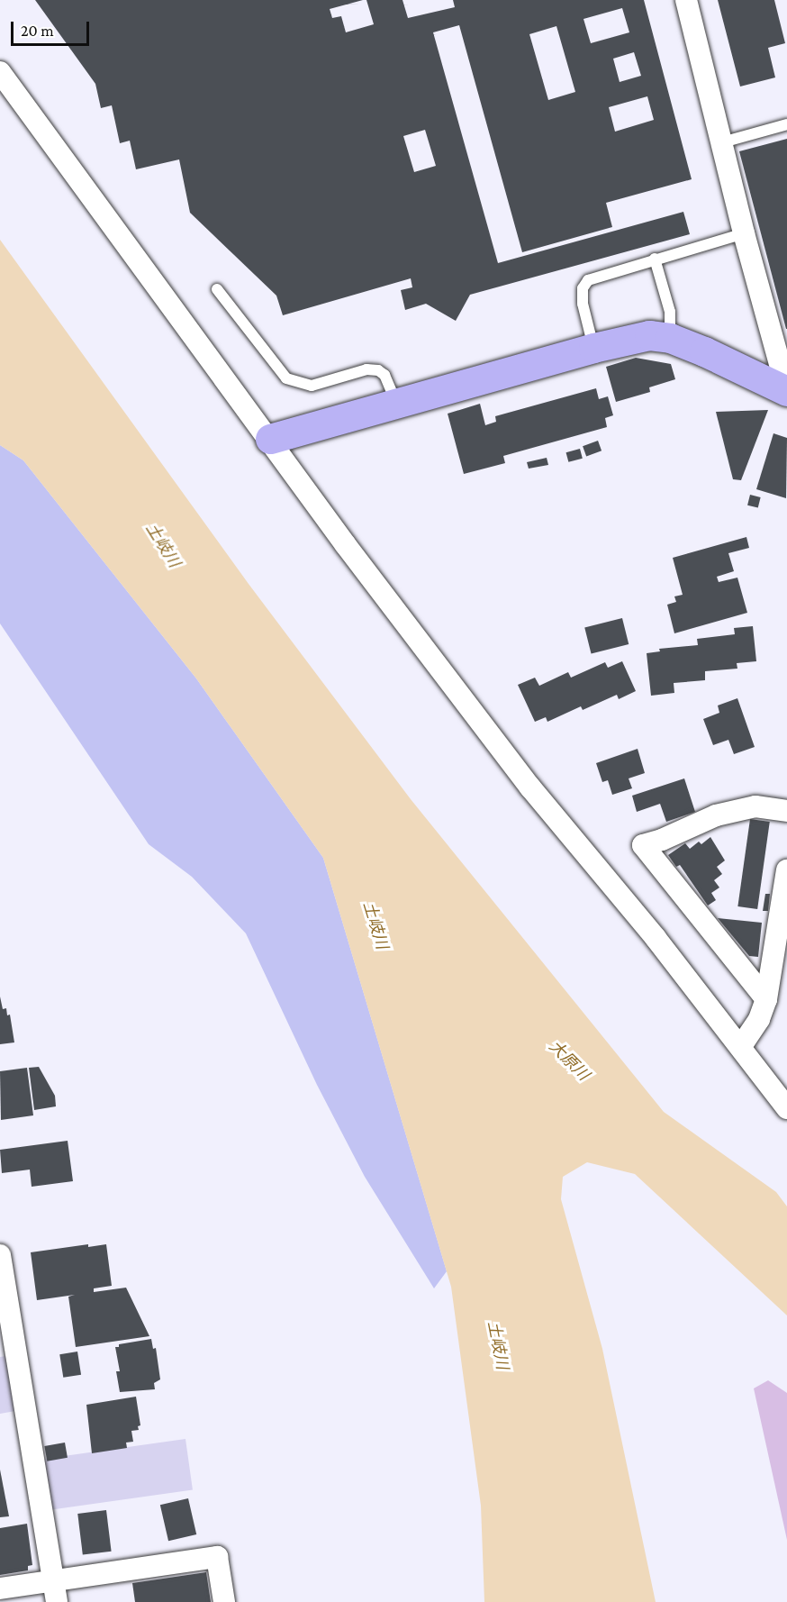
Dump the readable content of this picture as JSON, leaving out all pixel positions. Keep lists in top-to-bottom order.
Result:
{
  "water": ["土岐川", "大原川"],
  "scale_bar": "20 m"
}
